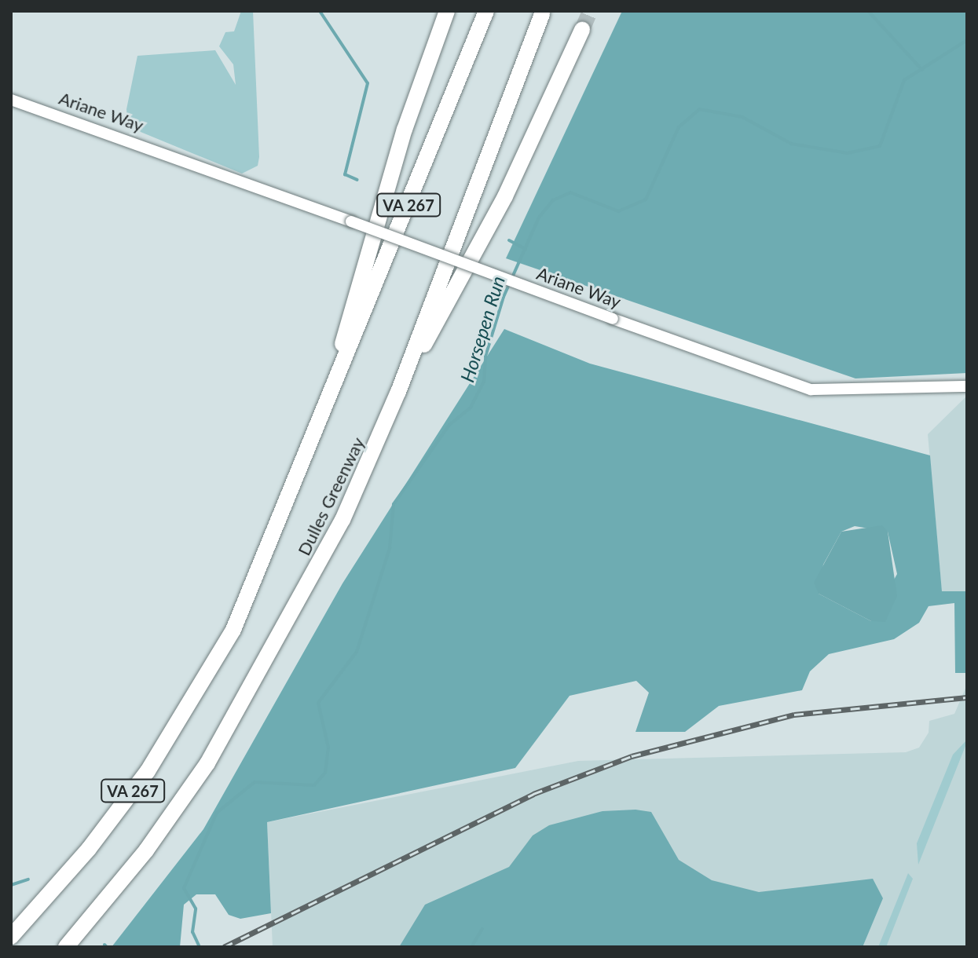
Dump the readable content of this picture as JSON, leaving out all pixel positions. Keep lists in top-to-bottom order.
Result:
{
  "streets": {
    "highway": ["VA 267", "Dulles Greenway"],
    "street": ["Ariane Way"]
  },
  "water": ["Horsepen Run"]
}
